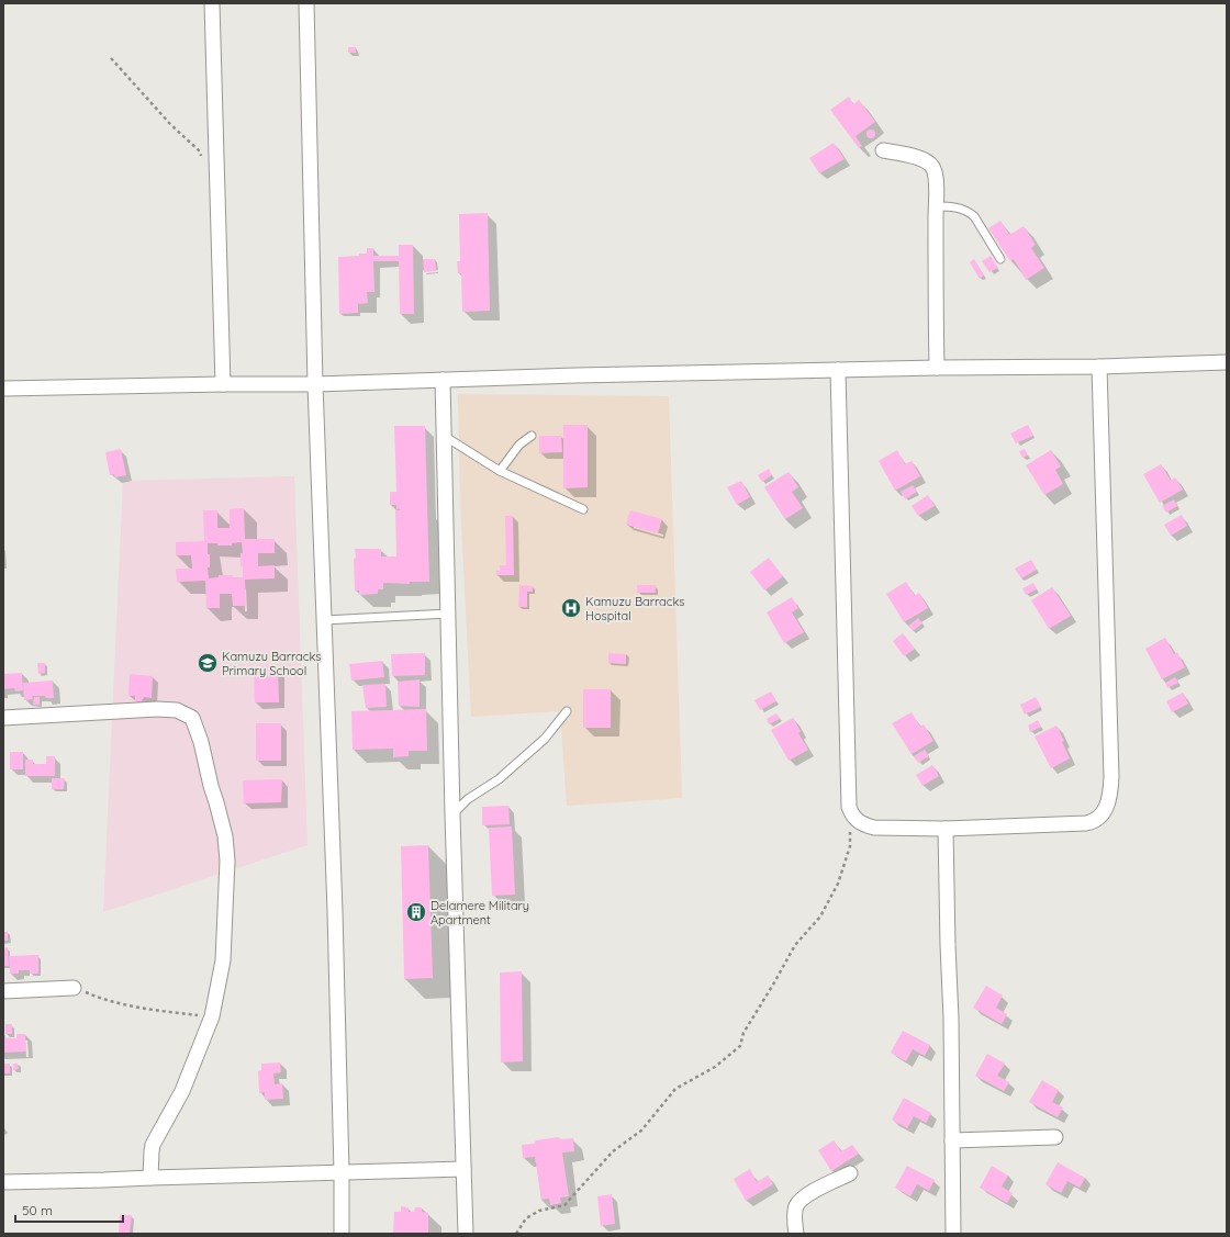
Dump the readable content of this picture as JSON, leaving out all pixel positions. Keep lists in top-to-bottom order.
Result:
{
  "places": {
    "hospital": ["Kamuzu Barracks Hospital"],
    "school or university": ["Kamuzu Barracks Primary School"],
    "building": ["Delamere Military Apartment"]
  },
  "scale_bar": "50 m"
}
